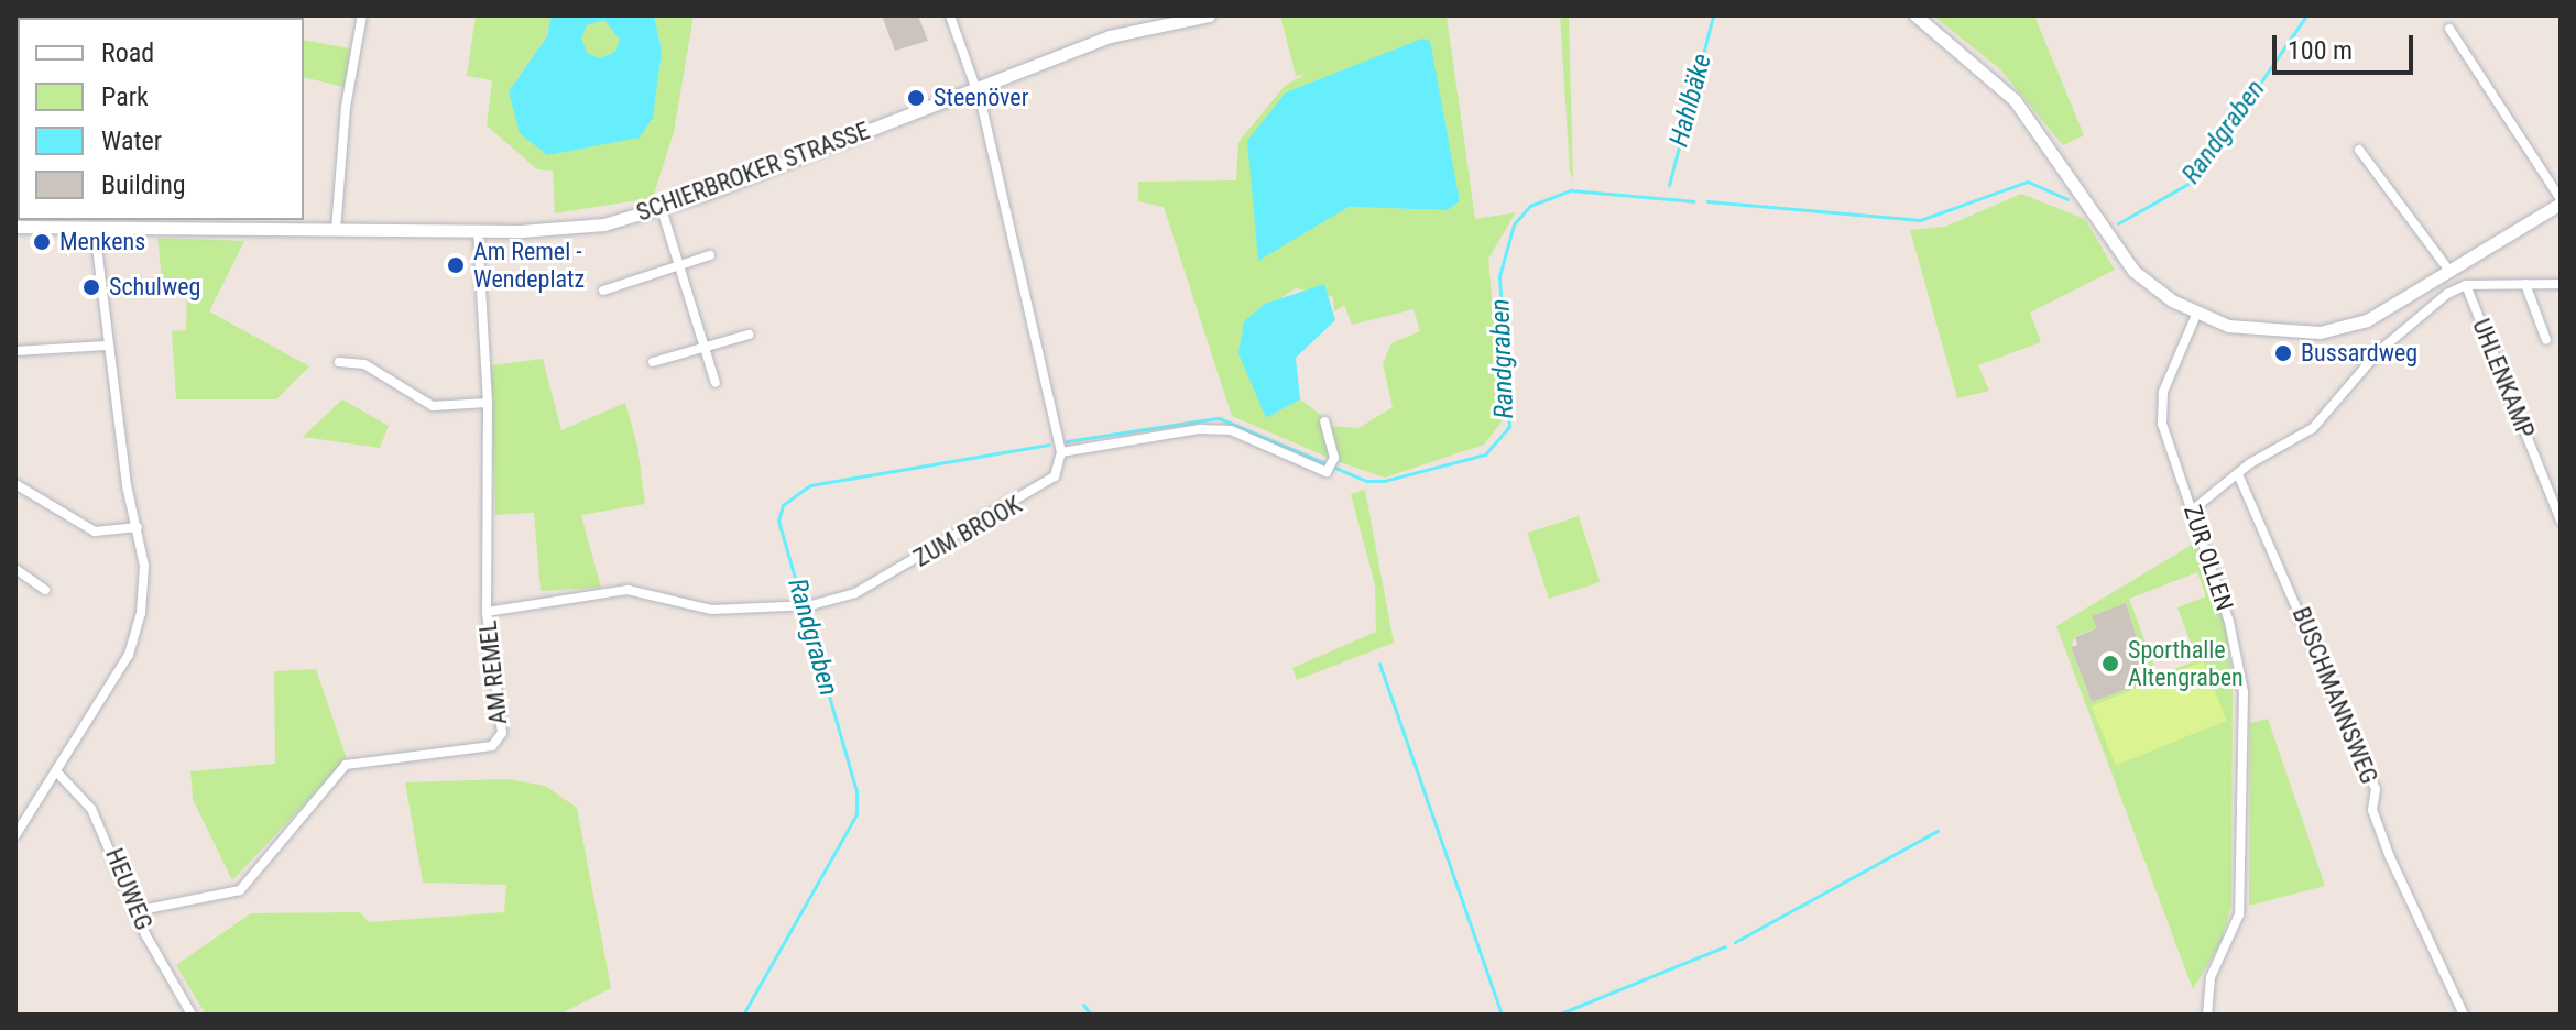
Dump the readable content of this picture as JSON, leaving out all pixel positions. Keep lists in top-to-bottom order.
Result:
{
  "streets": {
    "main road": ["SCHIERBROKER STRASSE"],
    "street": [
      "UHLENKAMP",
      "ZUM BROOK",
      "ZUR OLLEN",
      "AM REMEL",
      "BUSCHMANNSWEG",
      "HEUWEG"
    ]
  },
  "crossings": [
    ["SCHIERBROKER STRASSE", "AM REMEL"],
    ["ZUM BROOK", "AM REMEL"],
    ["AM REMEL", "HEUWEG"]
  ],
  "water": ["Hahlbäke", "Randgraben"],
  "places": [
    "Steenöver",
    "Menkens",
    "Am Remel - Wendeplatz",
    "Schulweg",
    "Bussardweg",
    "Sporthalle Altengraben"
  ],
  "legend": [
    "Road",
    "Park",
    "Water",
    "Building"
  ],
  "scale_bar": "100 m"
}
